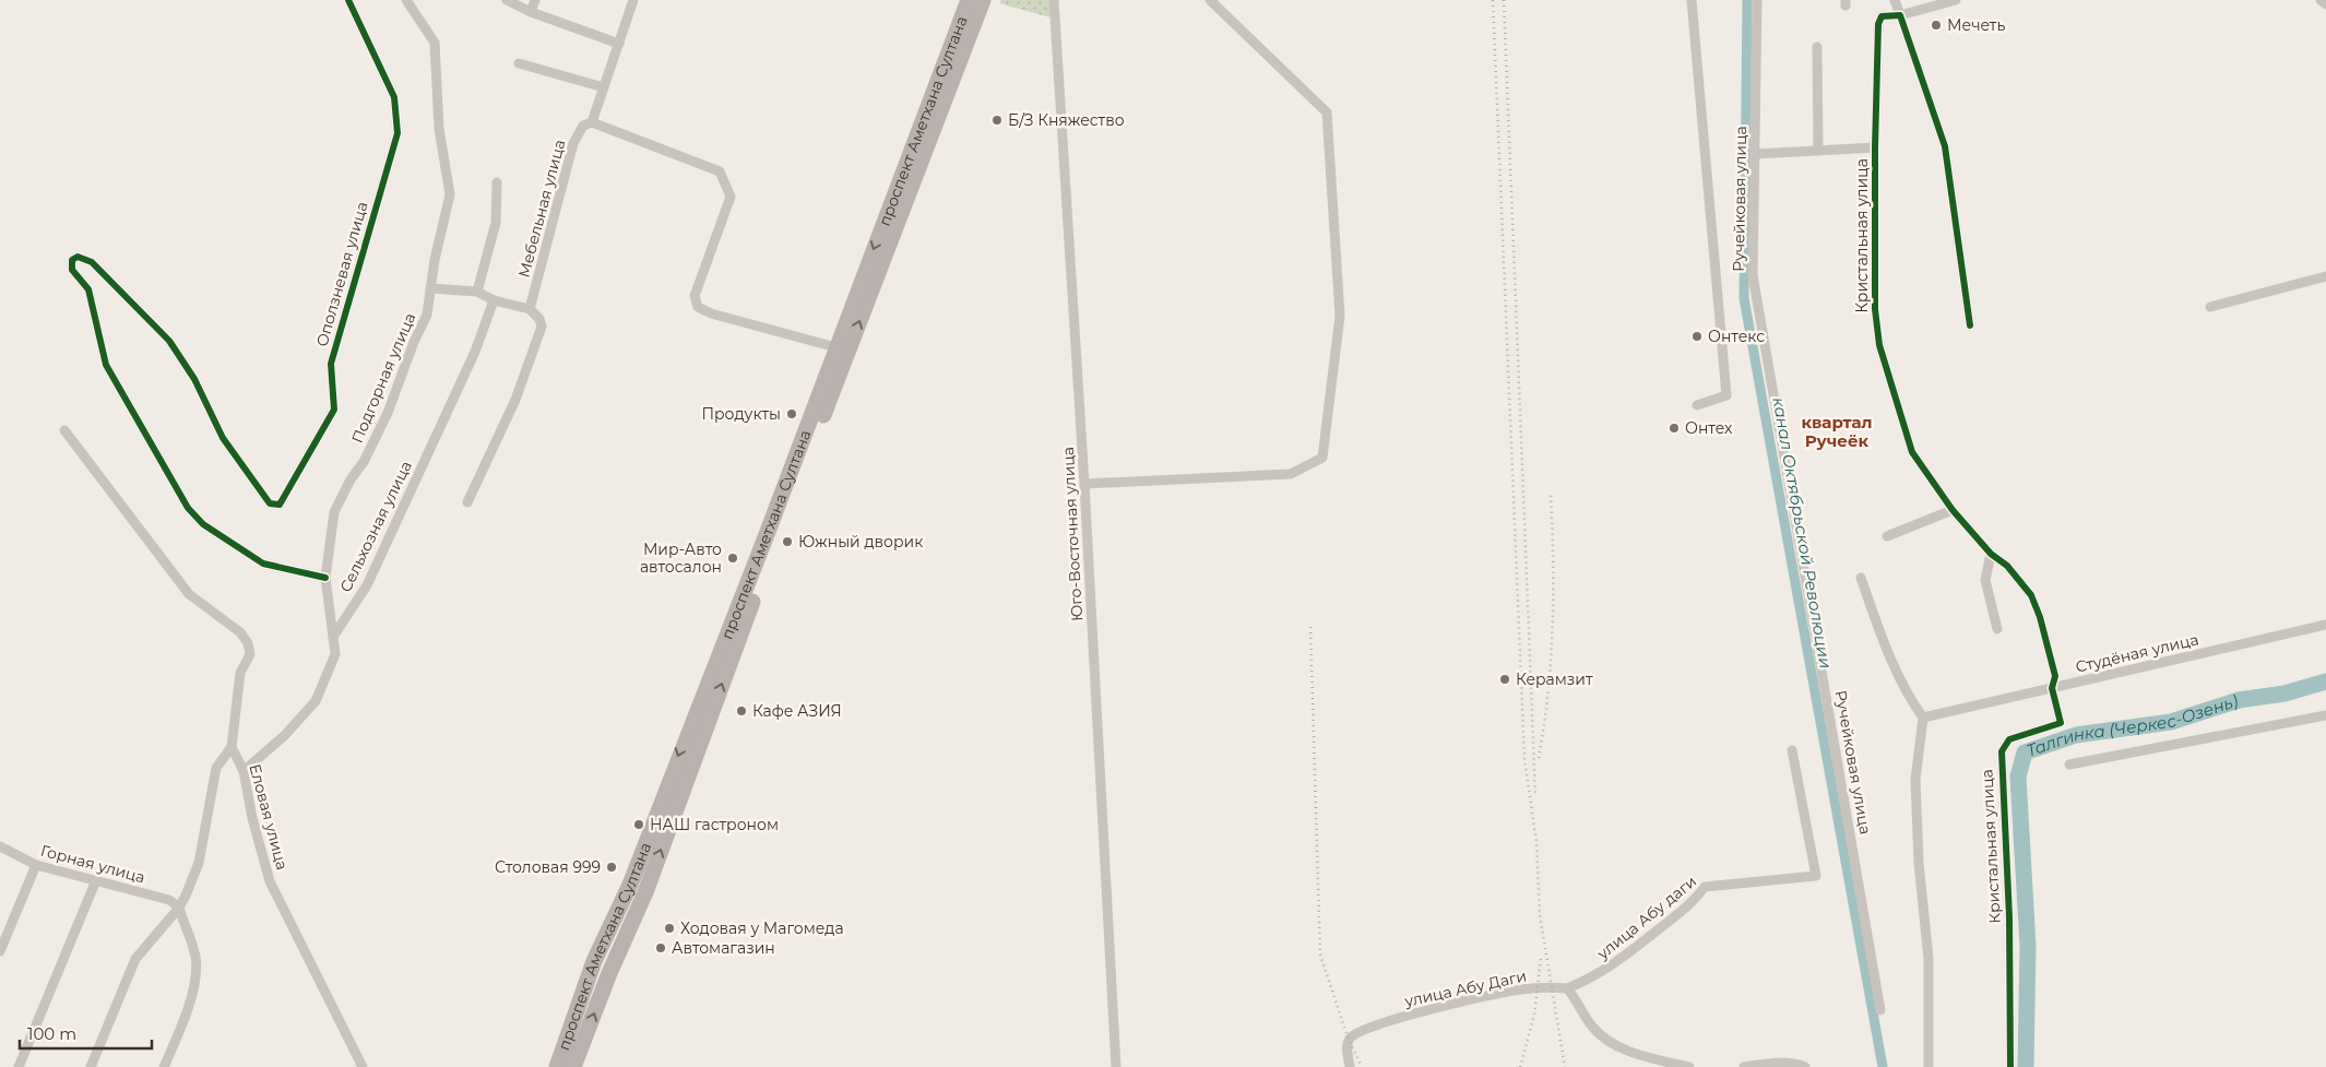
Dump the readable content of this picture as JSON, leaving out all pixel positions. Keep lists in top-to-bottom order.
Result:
{
  "streets": {
    "main road": ["проспект Аметхана Султана"],
    "street": [
      "Ручейковая улица",
      "Мебельная улица",
      "Кристальная улица",
      "Оползневая улица",
      "Подгорная улица",
      "Сельхозная улица",
      "Юго-Восточная улица",
      "Студёная улица",
      "Еловая улица",
      "Горная улица",
      "улица Абу даги",
      "улица Абу Даги"
    ]
  },
  "crossings": [
    ["Кристальная улица", "Студёная улица"],
    ["Оползневая улица", "Подгорная улица"],
    ["Подгорная улица", "Сельхозная улица"],
    ["улица Абу даги", "улица Абу Даги"]
  ],
  "districts": ["квартал Ручеёк"],
  "water": ["канал Октябрьской Революции", "Талгинка (Черкес-Озень)"],
  "places": [
    "Мечеть",
    "Б/З Княжество",
    "Онтекс",
    "Продукты",
    "Онтех",
    "Южный дворик",
    "Мир-Авто автосалон",
    "Керамзит",
    "Кафе АЗИЯ",
    "НАШ гастроном",
    "Столовая 999",
    "Ходовая у Магомеда",
    "Автомагазин"
  ],
  "scale_bar": "100 m"
}
